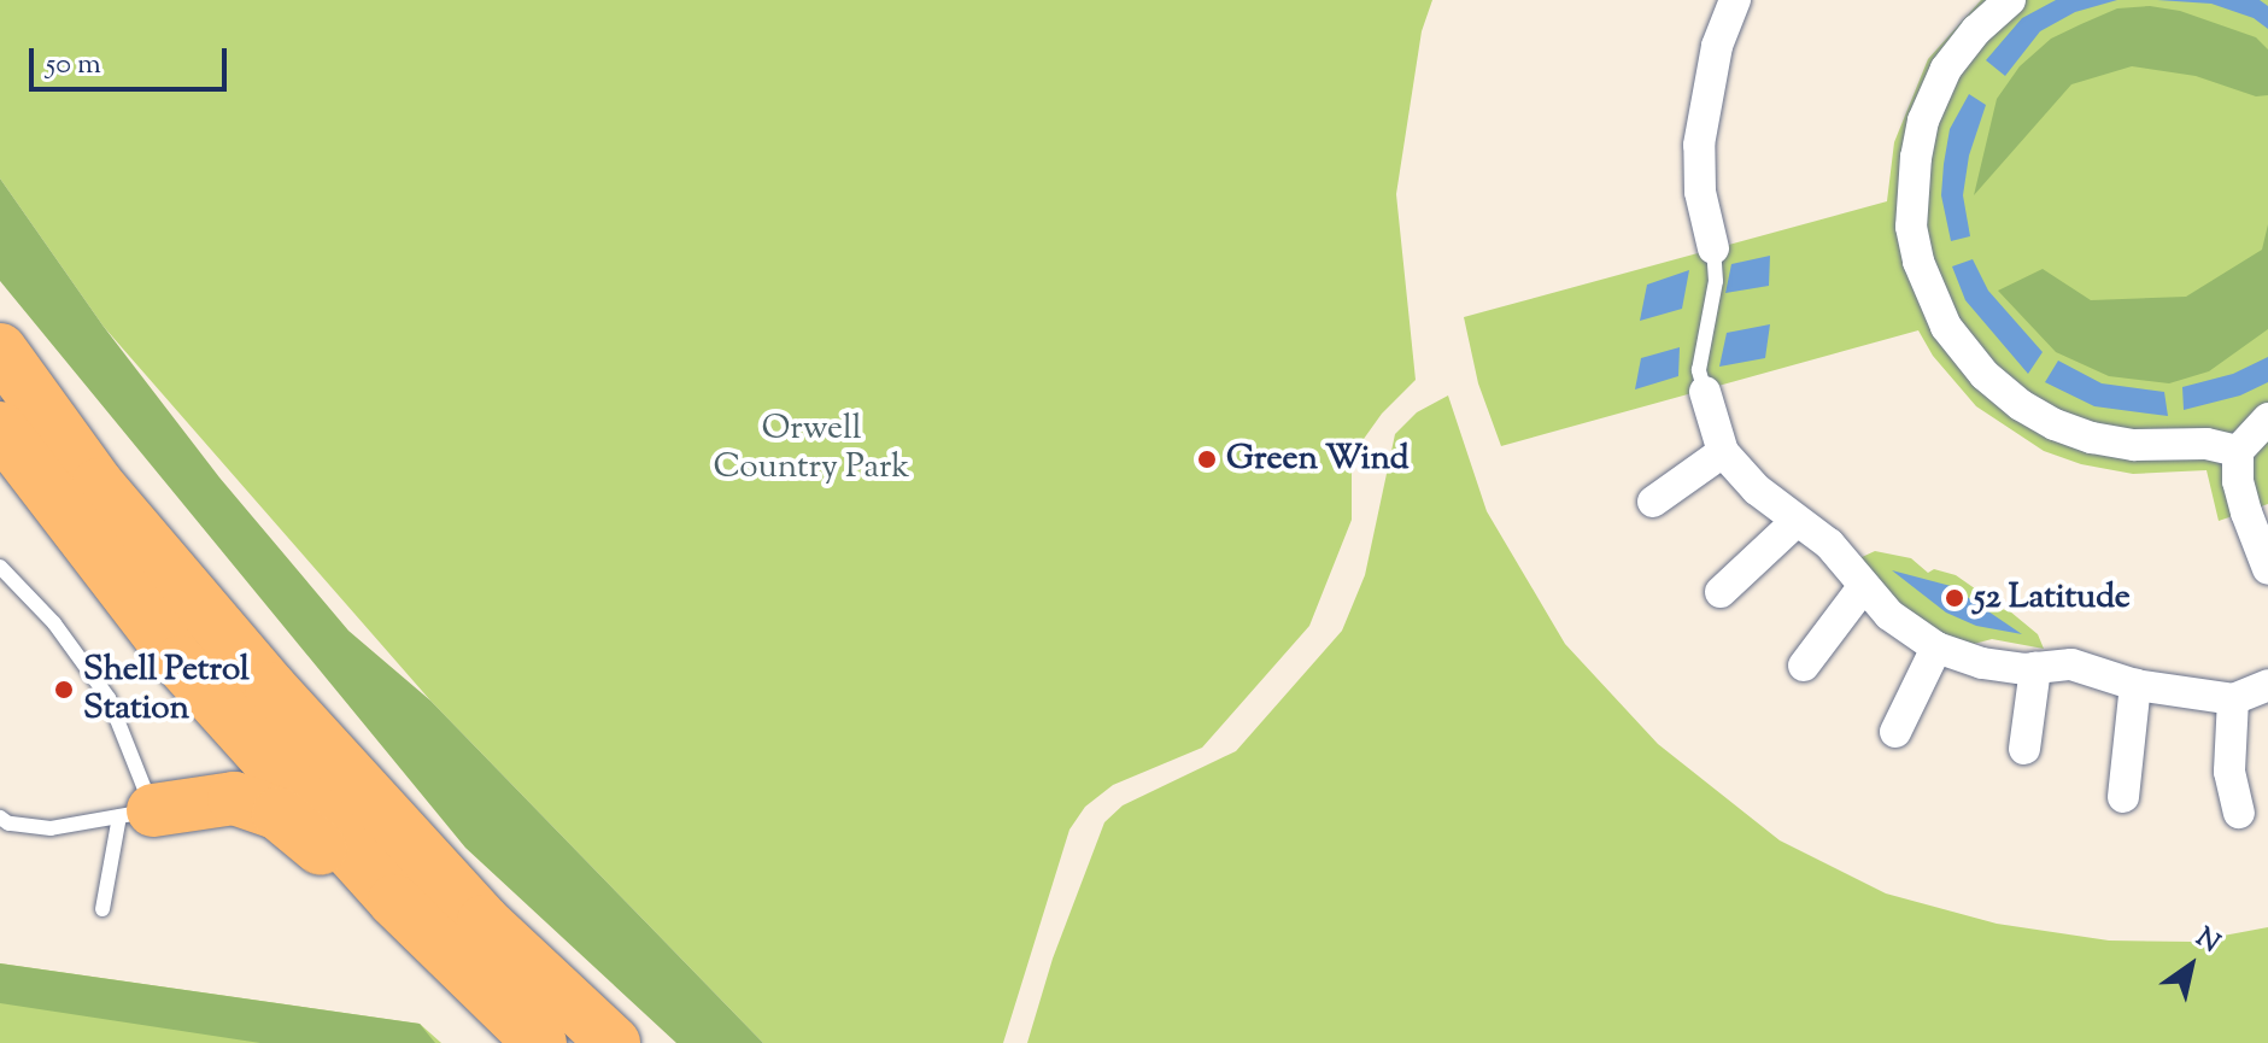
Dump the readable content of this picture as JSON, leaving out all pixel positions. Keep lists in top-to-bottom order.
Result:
{
  "parks": ["Orwell Country Park"],
  "places": ["Green Wind", "52 Latitude", "Shell Petrol Station"],
  "scale_bar": "50 m",
  "north": "top right"
}
